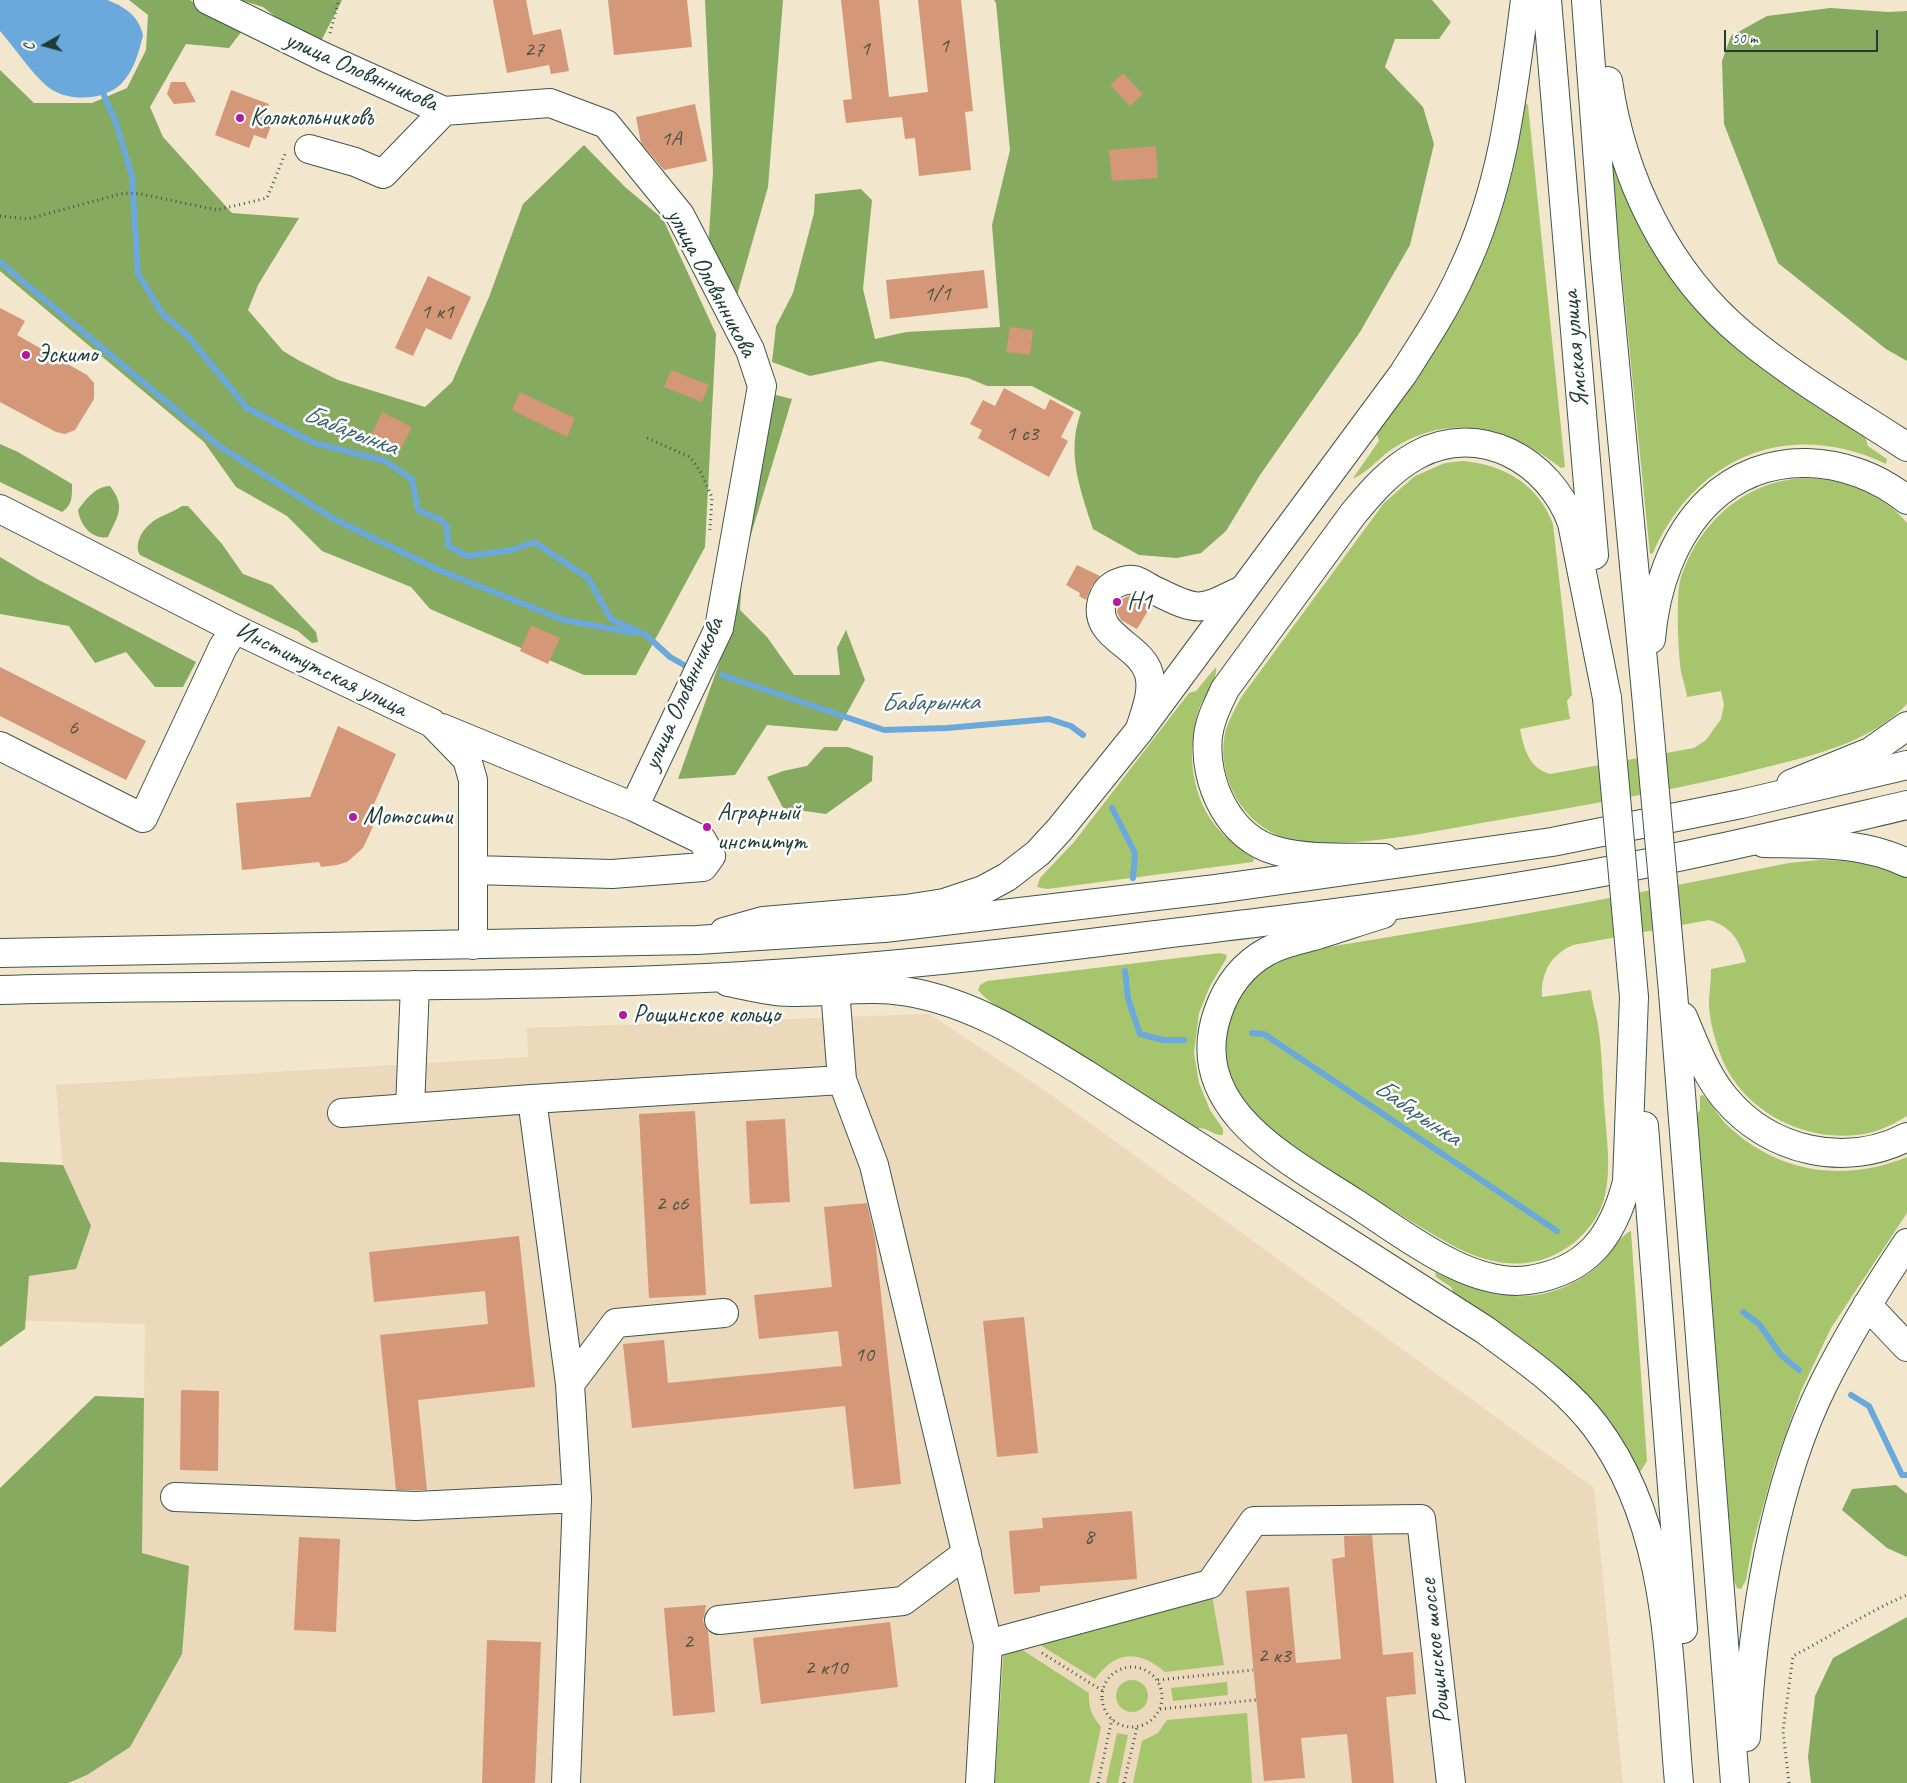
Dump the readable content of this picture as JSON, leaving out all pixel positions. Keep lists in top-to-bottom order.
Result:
{
  "streets": {
    "main road": [
      "улица Оловянникова",
      "Ямская улица",
      "Институтская улица",
      "Рощинское шоссе"
    ]
  },
  "water": ["Бабарынка"],
  "places": [
    "Колокольниковъ",
    "Эскимо",
    "Н1",
    "Мотосити",
    "Аграрный институт",
    "Рощинское кольцо"
  ],
  "house_numbers": [
    "1",
    "1",
    "27",
    "1А",
    "1/1",
    "1 к1",
    "1 с3",
    "6",
    "2 с6",
    "10",
    "8",
    "2",
    "2 к3",
    "2 к10"
  ],
  "scale_bar": "50 m",
  "north": "left"
}
